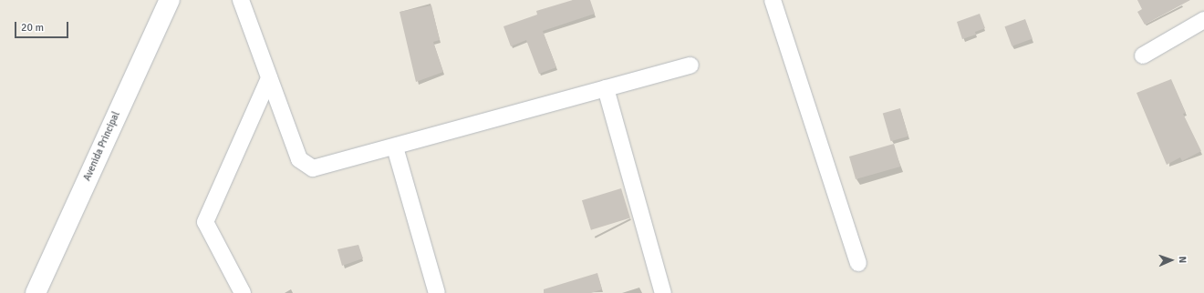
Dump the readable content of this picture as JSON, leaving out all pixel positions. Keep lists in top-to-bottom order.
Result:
{
  "streets": {
    "street": ["Avenida Principal"]
  },
  "scale_bar": "20 m",
  "north": "right"
}
